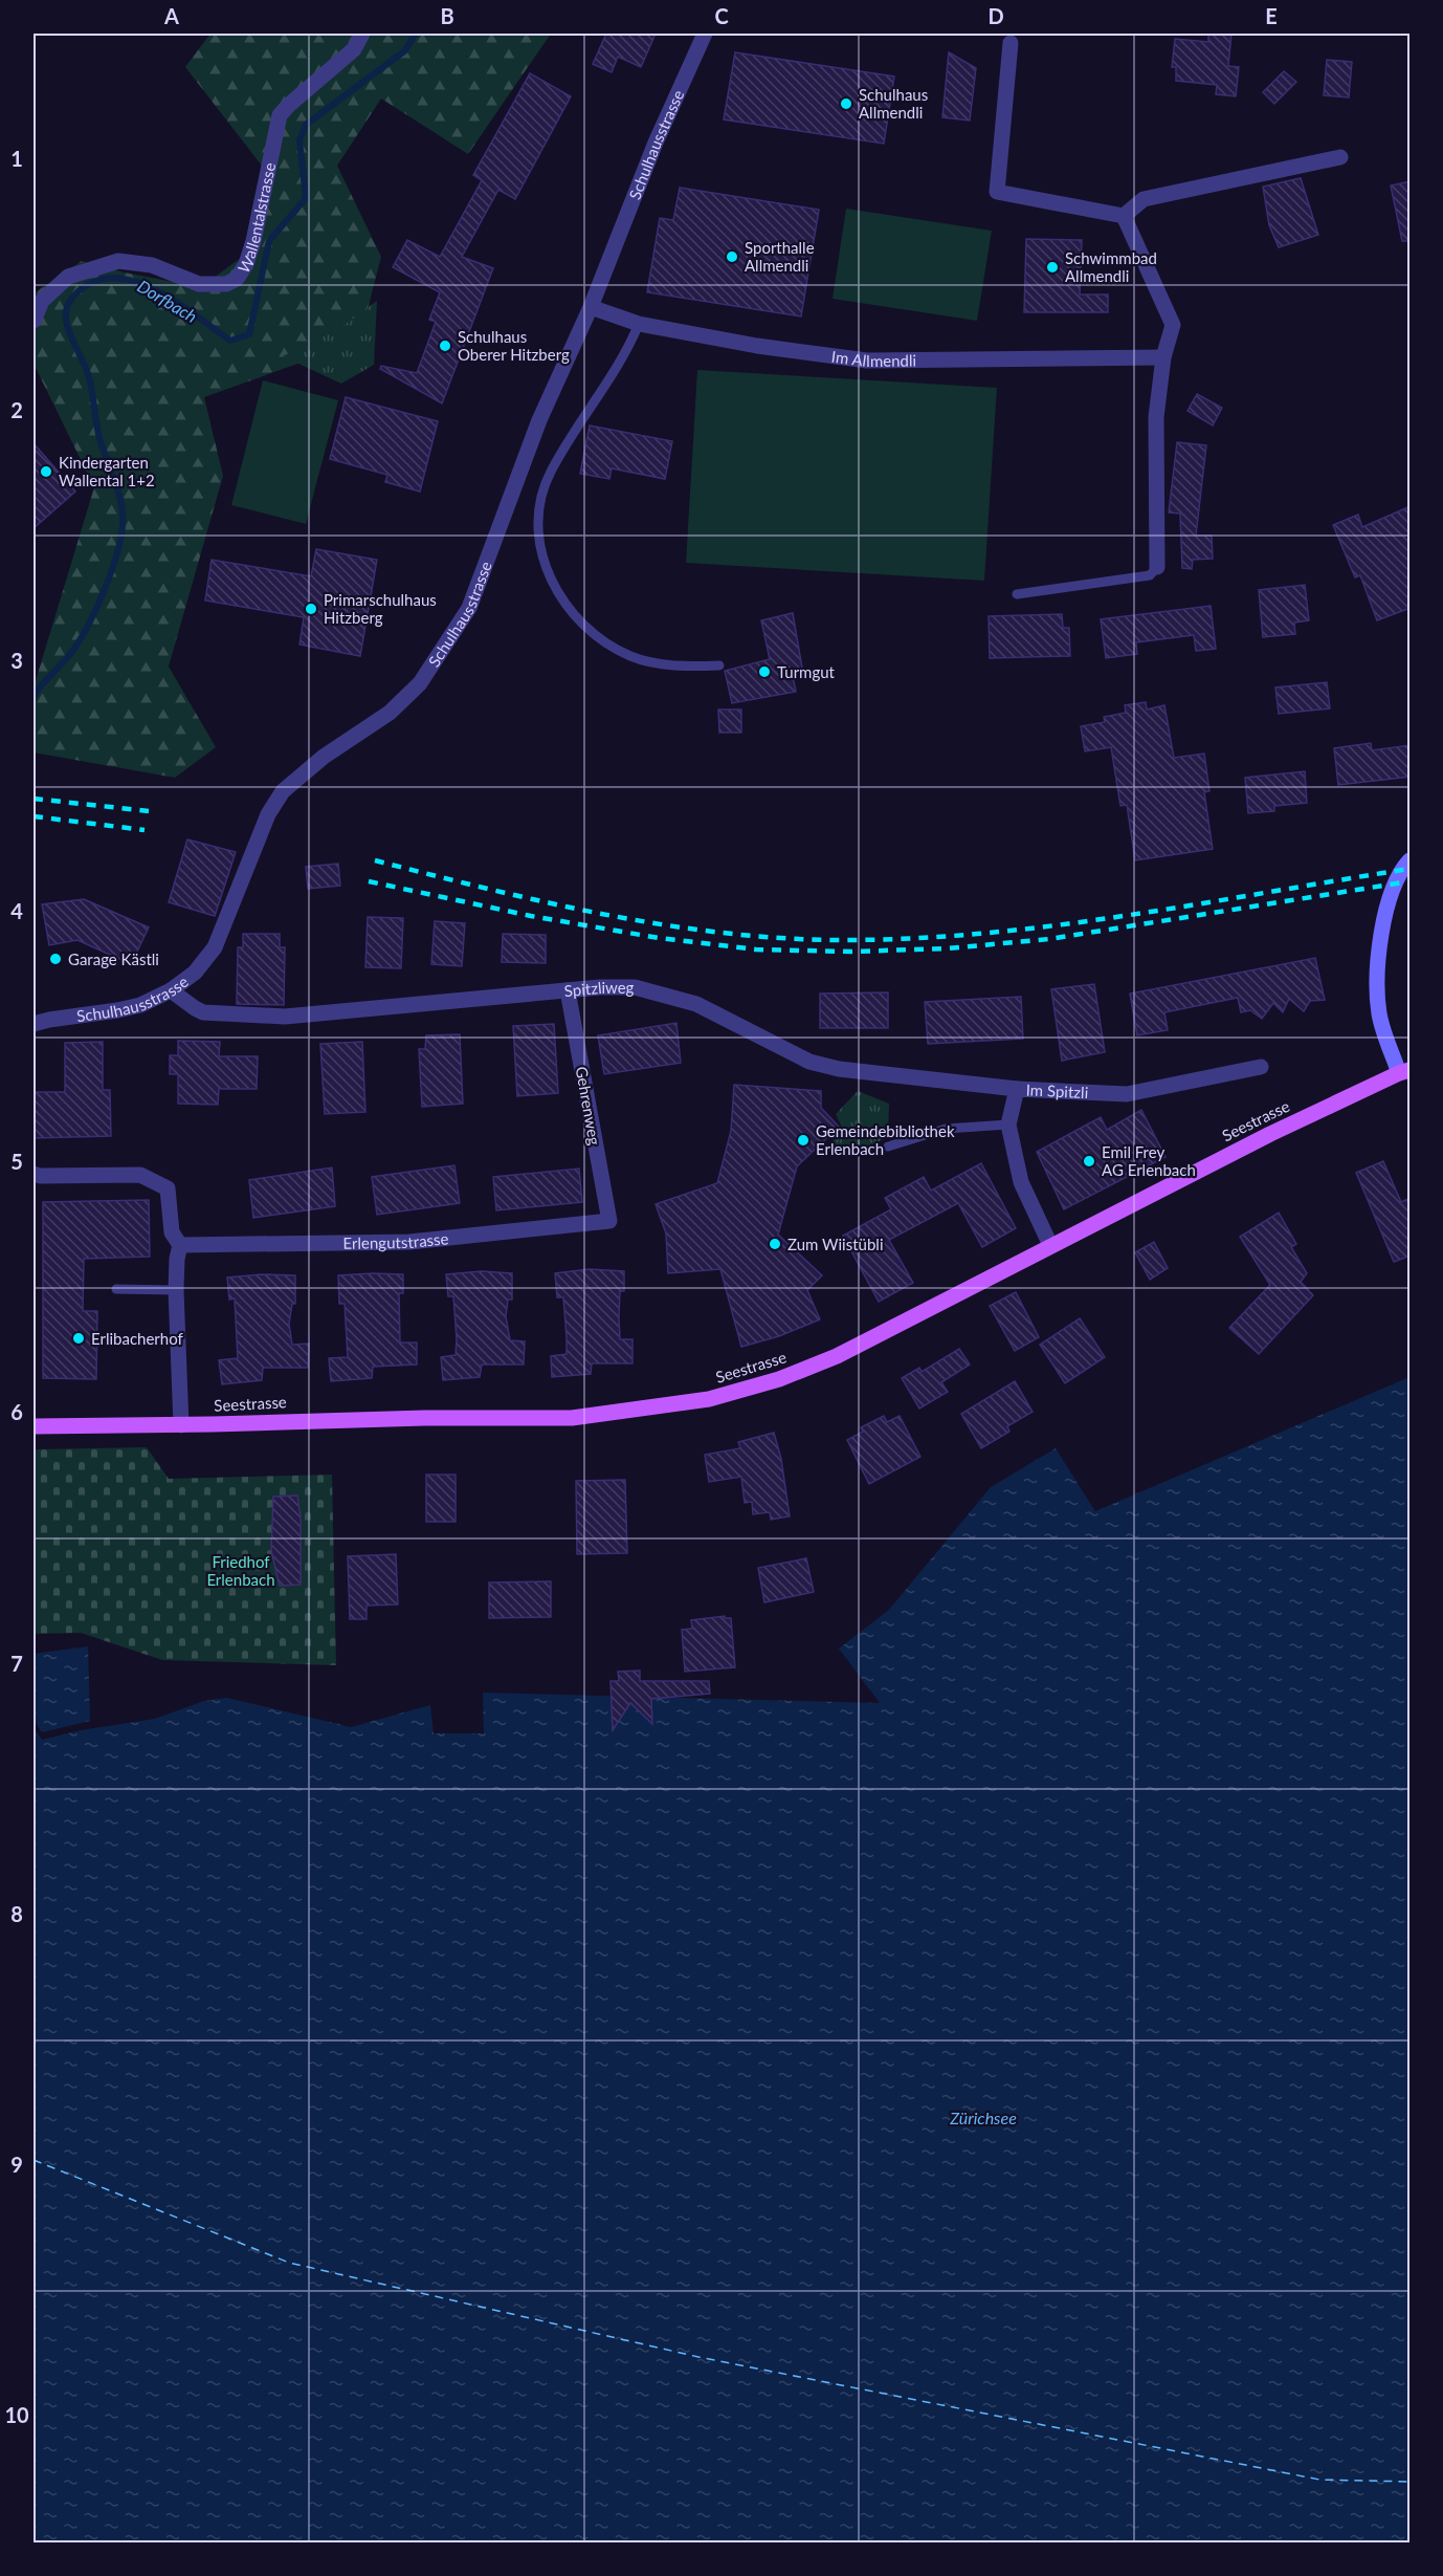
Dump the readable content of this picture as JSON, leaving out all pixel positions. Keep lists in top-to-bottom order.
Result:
{
  "streets": {
    "main road": ["Seestrasse"],
    "street": [
      "Schulhausstrasse",
      "Wallentalstrasse",
      "Im Allmendli",
      "Spitzliweg",
      "Im Spitzli",
      "Gehrenweg",
      "Erlengutstrasse"
    ]
  },
  "crossings": [
    ["Schulhausstrasse", "Im Allmendli"],
    ["Schulhausstrasse", "Spitzliweg"],
    ["Spitzliweg", "Im Spitzli"],
    ["Spitzliweg", "Gehrenweg"],
    ["Im Spitzli", "Seestrasse"],
    ["Gehrenweg", "Erlengutstrasse"]
  ],
  "water": ["Dorfbach", "Zürichsee"],
  "parks": ["Friedhof Erlenbach"],
  "places": [
    "Schulhaus Allmendli",
    "Sporthalle Allmendli",
    "Schwimmbad Allmendli",
    "Schulhaus Oberer Hitzberg",
    "Kindergarten Wallental 1+2",
    "Primarschulhaus Hitzberg",
    "Turmgut",
    "Garage Kästli",
    "Gemeindebibliothek Erlenbach",
    "Emil Frey AG Erlenbach",
    "Zum Wiistübli",
    "Erlibacherhof"
  ],
  "grid": {
    "columns": [
      "A",
      "B",
      "C",
      "D",
      "E"
    ],
    "rows": [
      "1",
      "2",
      "3",
      "4",
      "5",
      "6",
      "7",
      "8",
      "9",
      "10"
    ]
  }
}
